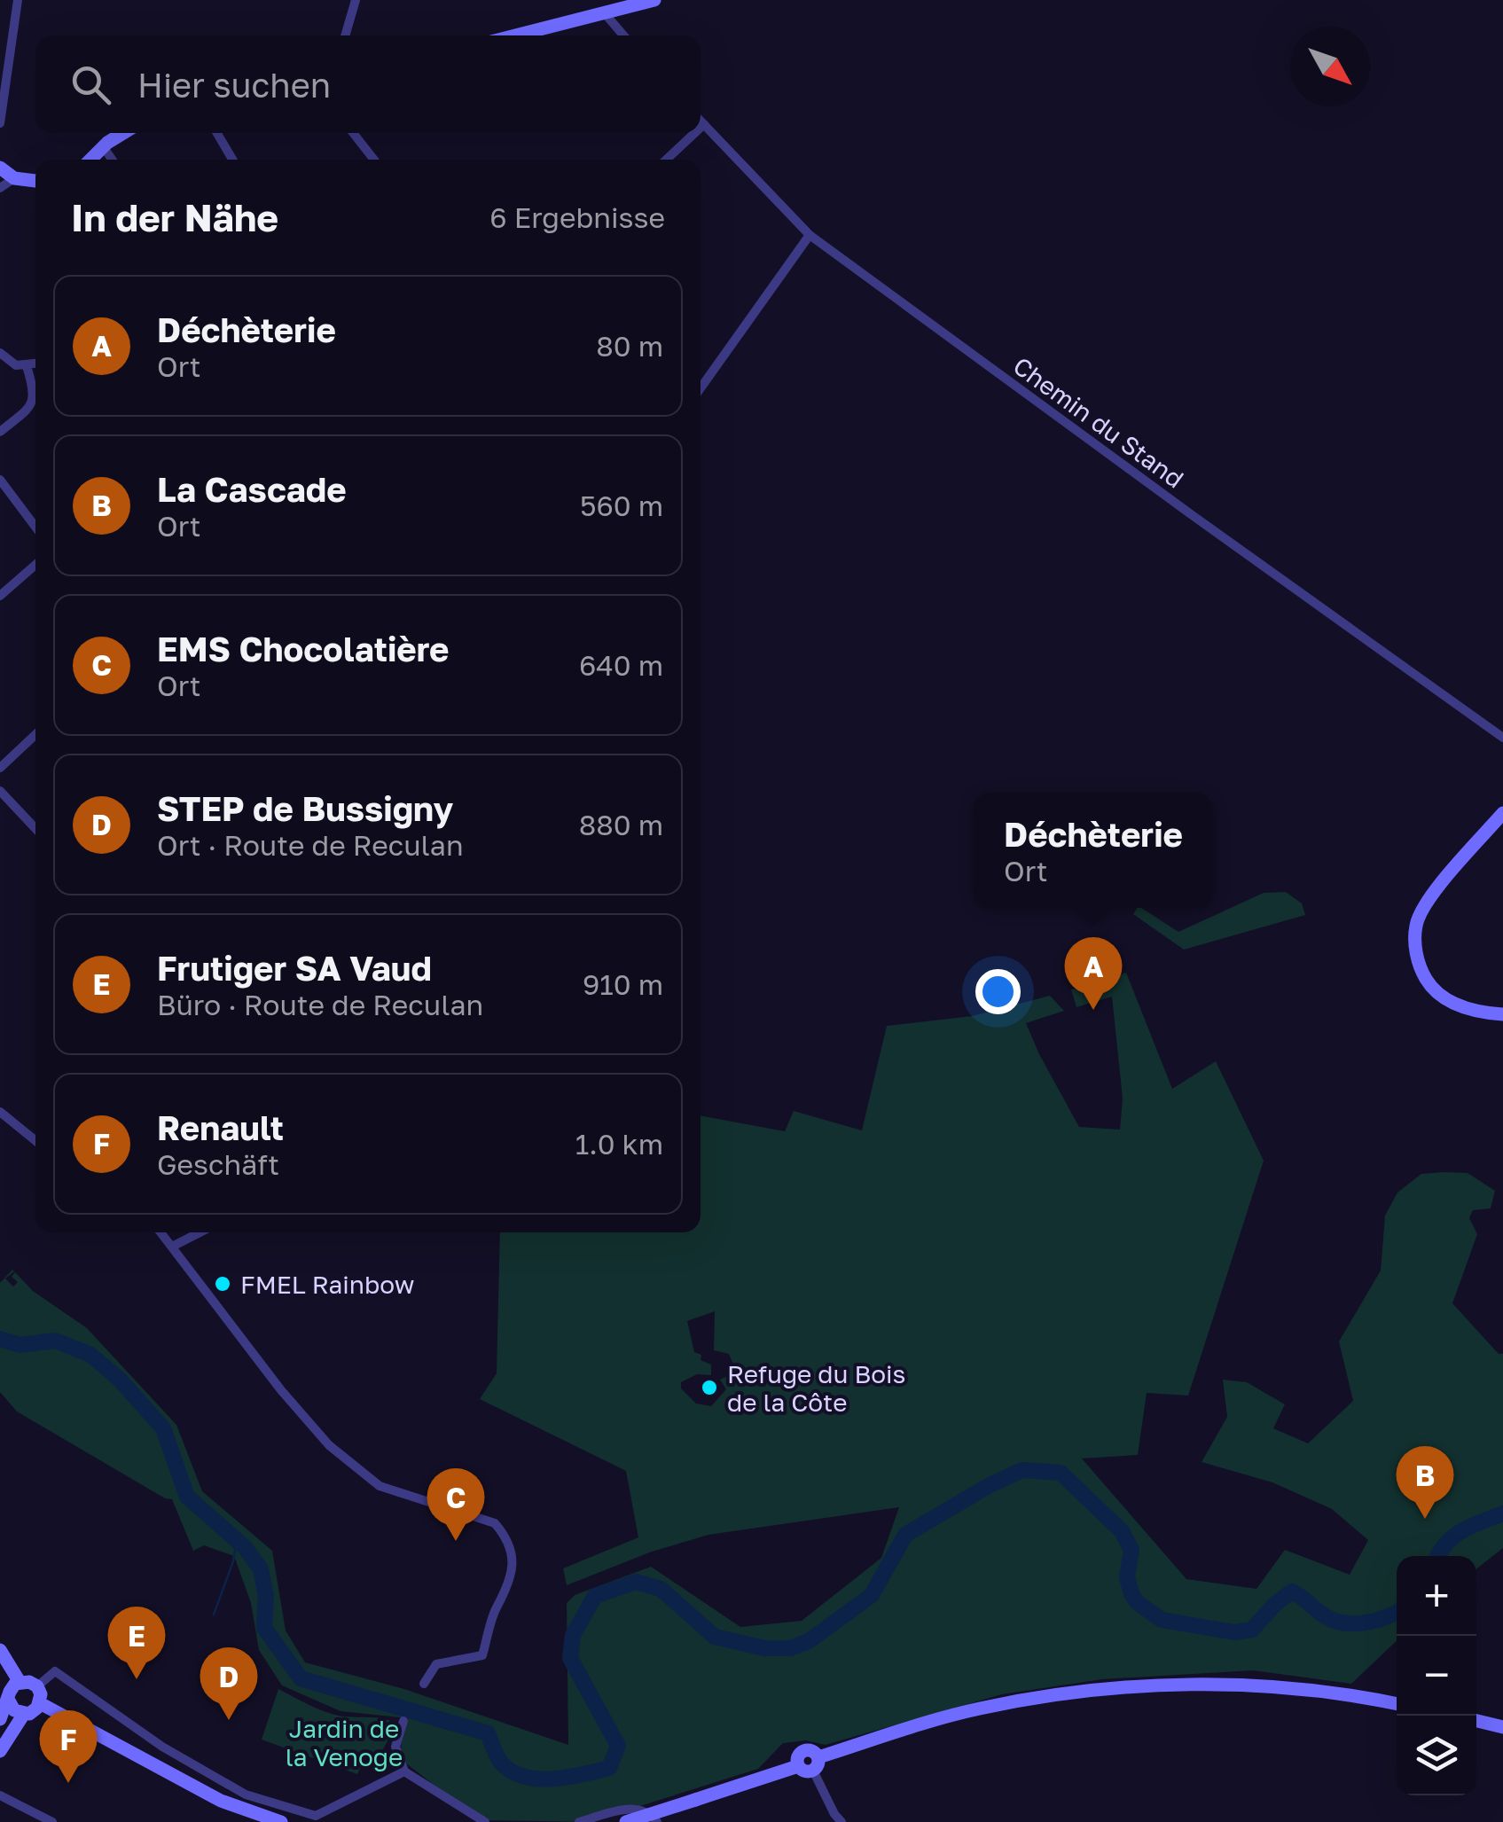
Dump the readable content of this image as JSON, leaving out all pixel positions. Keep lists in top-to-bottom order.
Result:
{
  "streets": {
    "street": ["Chemin du Stand"]
  },
  "parks": ["Jardin de la Venoge"],
  "places": ["FMEL Rainbow", "Refuge du Bois de la Côte"],
  "north": "bottom right",
  "page": {
    "search": "Hier suchen",
    "heading": ["In der Nähe", "6 Ergebnisse"],
    "list": [
      {
        "mark": "A",
        "name": "Déchèterie",
        "note": "Ort",
        "value": "80 m"
      },
      {
        "mark": "B",
        "name": "La Cascade",
        "note": "Ort",
        "value": "560 m"
      },
      {
        "mark": "C",
        "name": "EMS Chocolatière",
        "note": "Ort",
        "value": "640 m"
      },
      {
        "mark": "D",
        "name": "STEP de Bussigny",
        "note": "Ort · Route de Reculan",
        "value": "880 m"
      },
      {
        "mark": "E",
        "name": "Frutiger SA Vaud",
        "note": "Büro · Route de Reculan",
        "value": "910 m"
      },
      {
        "mark": "F",
        "name": "Renault",
        "note": "Geschäft",
        "value": "1.0 km"
      }
    ],
    "popup": ["Déchèterie", "Ort"],
    "pins": [
      "A",
      "B",
      "C",
      "E",
      "D",
      "F"
    ],
    "map_buttons": ["+", "−"]
  }
}
